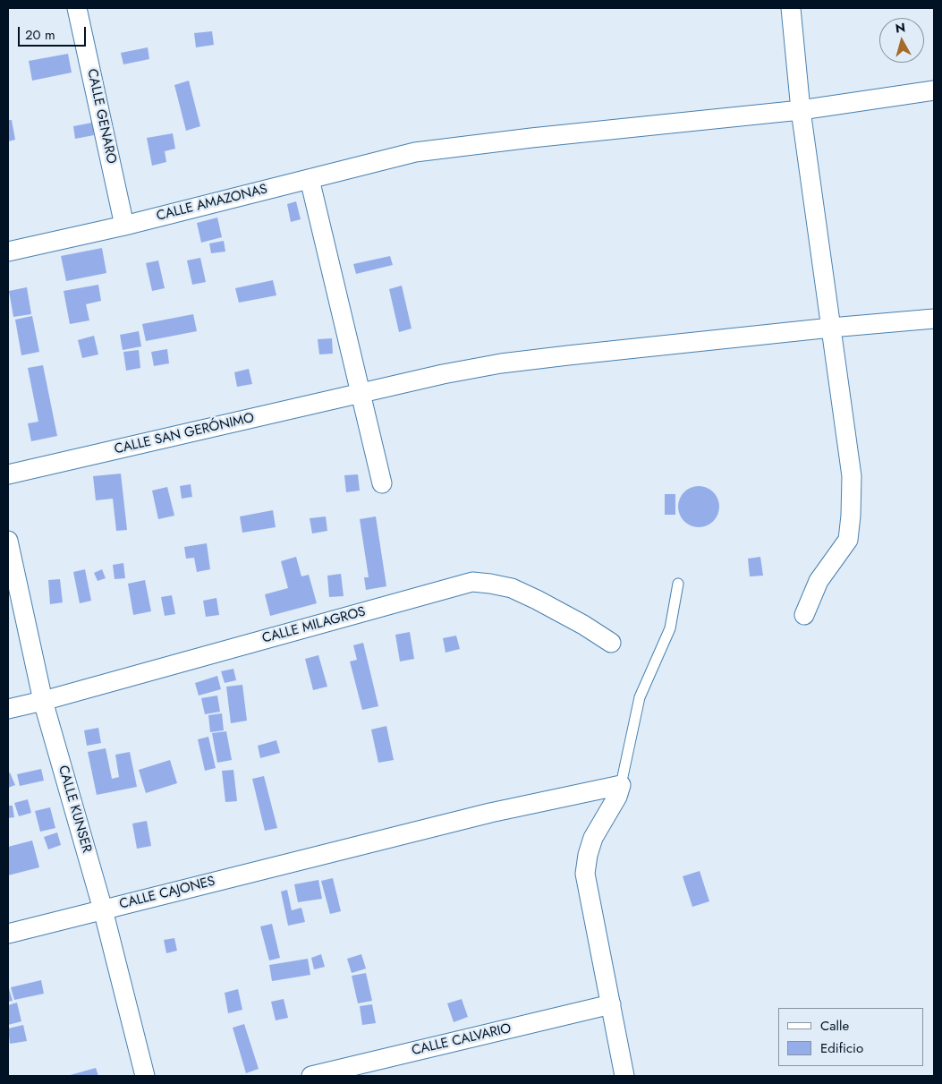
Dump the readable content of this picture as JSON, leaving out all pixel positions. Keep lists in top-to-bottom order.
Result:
{
  "streets": {
    "street": [
      "CALLE GENARO",
      "CALLE AMAZONAS",
      "CALLE SAN GERÓNIMO",
      "CALLE MILAGROS",
      "CALLE KUNSER",
      "CALLE CAJONES",
      "CALLE CALVARIO"
    ]
  },
  "crossings": [
    ["CALLE GENARO", "CALLE AMAZONAS"],
    ["CALLE MILAGROS", "CALLE KUNSER"],
    ["CALLE KUNSER", "CALLE CAJONES"]
  ],
  "legend": ["Calle", "Edificio"],
  "scale_bar": "20 m",
  "north": "top"
}
